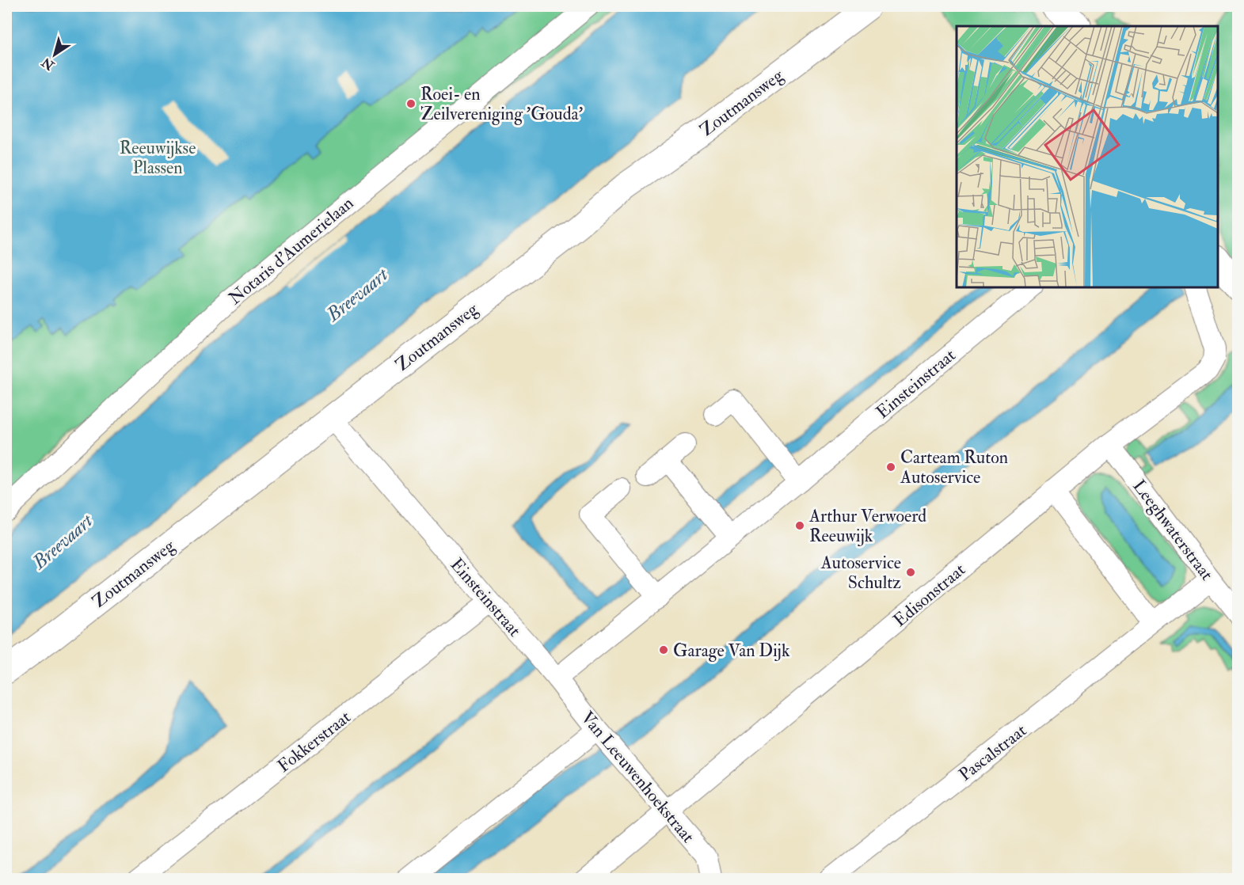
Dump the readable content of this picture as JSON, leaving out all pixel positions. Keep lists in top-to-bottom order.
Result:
{
  "streets": {
    "street": [
      "Zoutmansweg",
      "Notaris d'Aumerielaan",
      "Einsteinstraat",
      "Leeghwaterstraat",
      "Edisonstraat",
      "Fokkerstraat",
      "Pascalstraat",
      "Van Leeuwenhoekstraat"
    ]
  },
  "crossings": [
    ["Zoutmansweg", "Einsteinstraat"],
    ["Einsteinstraat", "Fokkerstraat"],
    ["Einsteinstraat", "Van Leeuwenhoekstraat"],
    ["Leeghwaterstraat", "Edisonstraat"],
    ["Leeghwaterstraat", "Pascalstraat"],
    ["Edisonstraat", "Van Leeuwenhoekstraat"]
  ],
  "water": ["Breevaart"],
  "parks": ["Reeuwijkse Plassen"],
  "places": [
    "Roei- en Zeilvereniging 'Gouda'",
    "Carteam Ruton Autoservice",
    "Arthur Verwoerd Reeuwijk",
    "Autoservice Schultz",
    "Garage Van Dijk"
  ],
  "north": "bottom left"
}
